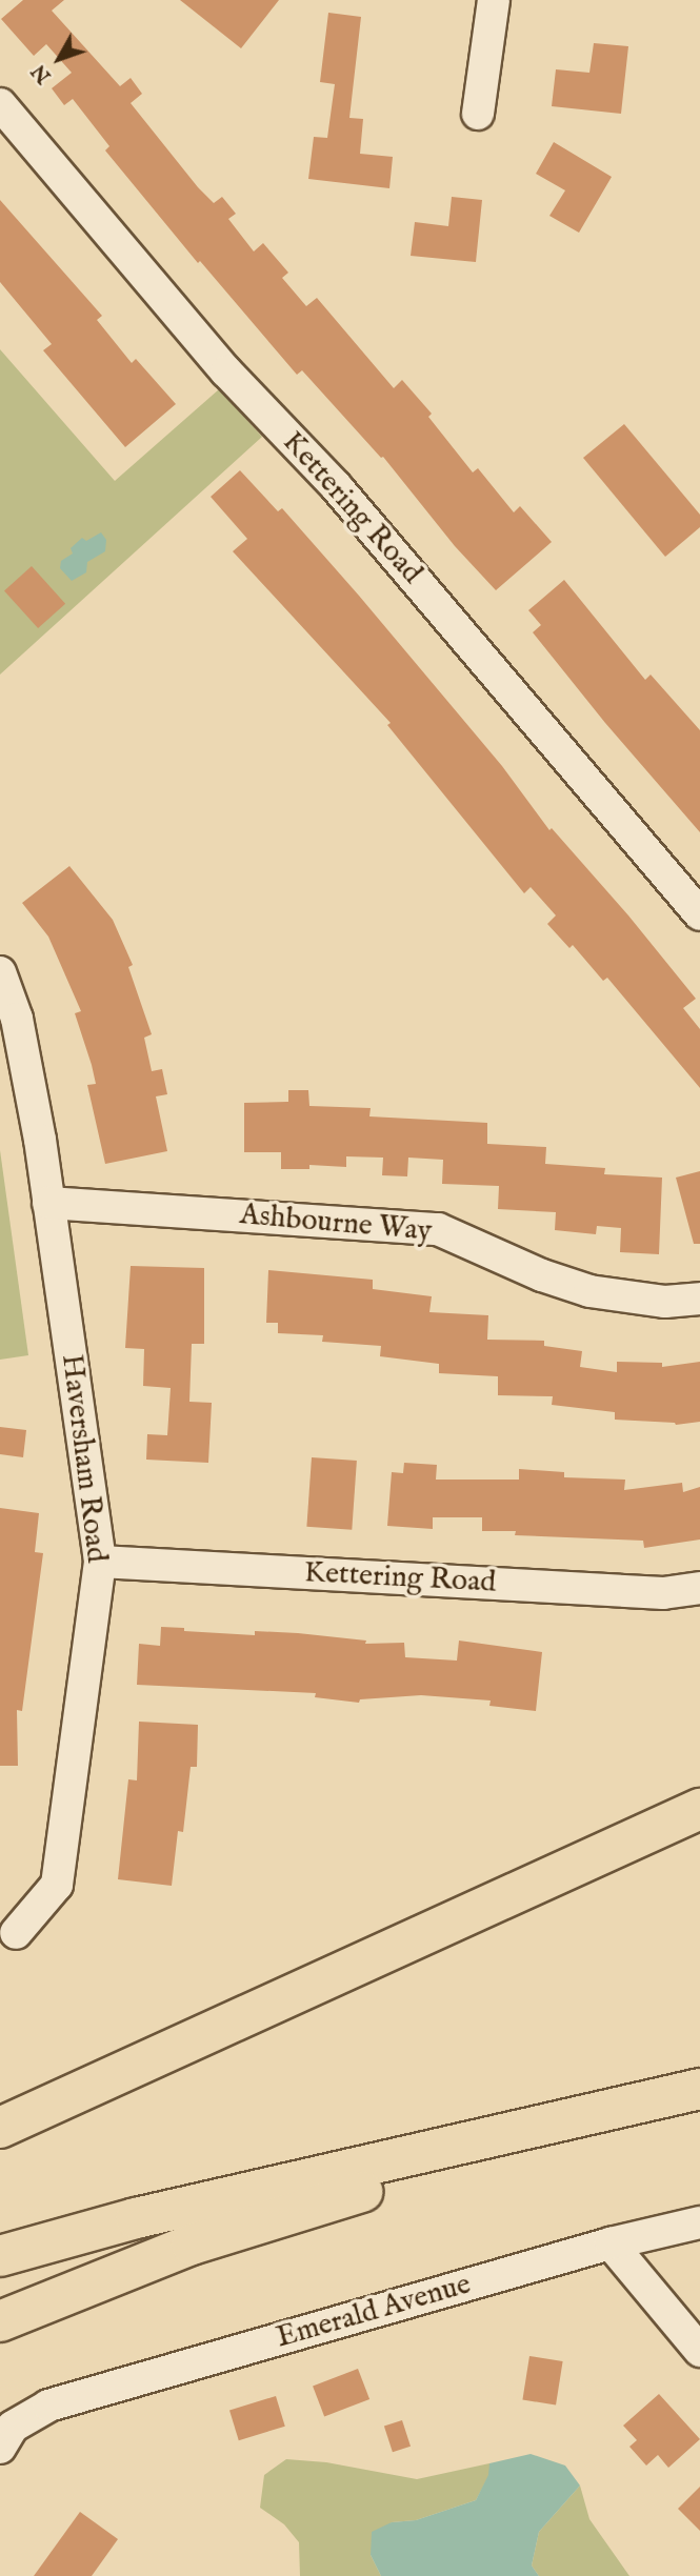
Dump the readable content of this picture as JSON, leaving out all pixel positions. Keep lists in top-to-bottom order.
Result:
{
  "streets": {
    "street": [
      "Kettering Road",
      "Ashbourne Way",
      "Haversham Road",
      "Emerald Avenue"
    ]
  },
  "crossings": [
    ["Kettering Road", "Haversham Road"],
    ["Ashbourne Way", "Haversham Road"]
  ],
  "north": "bottom left"
}
